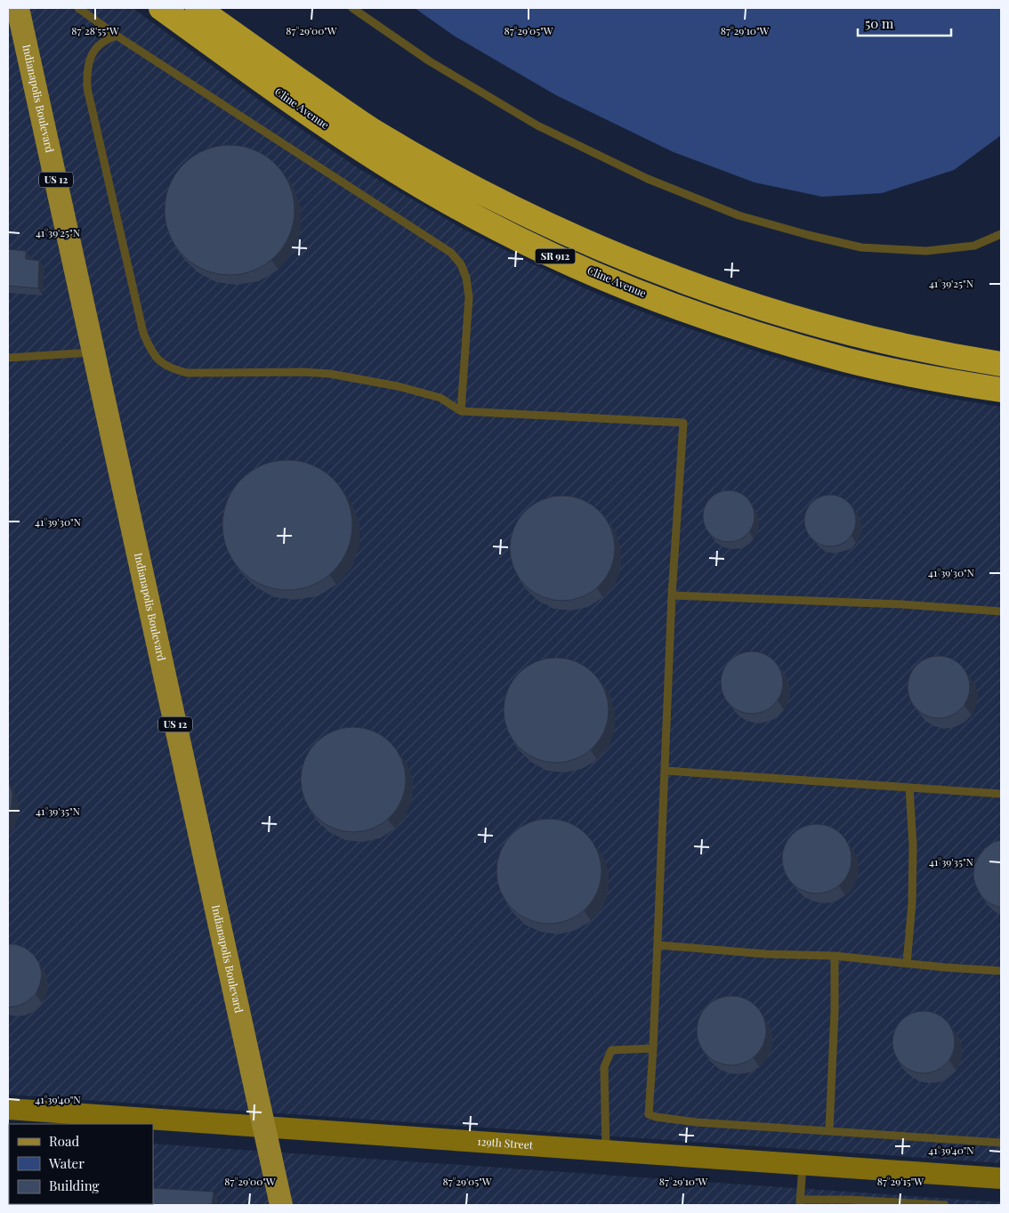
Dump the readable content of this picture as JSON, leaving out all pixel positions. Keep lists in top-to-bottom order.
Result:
{
  "streets": {
    "highway": ["Cline Avenue", "SR 912"],
    "main road": ["Indianapolis Boulevard", "US 12", "129th Street"]
  },
  "crossings": [
    ["Indianapolis Boulevard", "129th Street"]
  ],
  "legend": ["Road", "Water", "Building"],
  "scale_bar": "50 m",
  "coordinates": [
    "87°28'55\"W",
    "87°29'00\"W",
    "87°29'05\"W",
    "87°29'10\"W",
    "41°39'25\"N",
    "41°39'30\"N",
    "41°39'35\"N",
    "41°39'40\"N",
    "87°29'15\"W"
  ]
}
